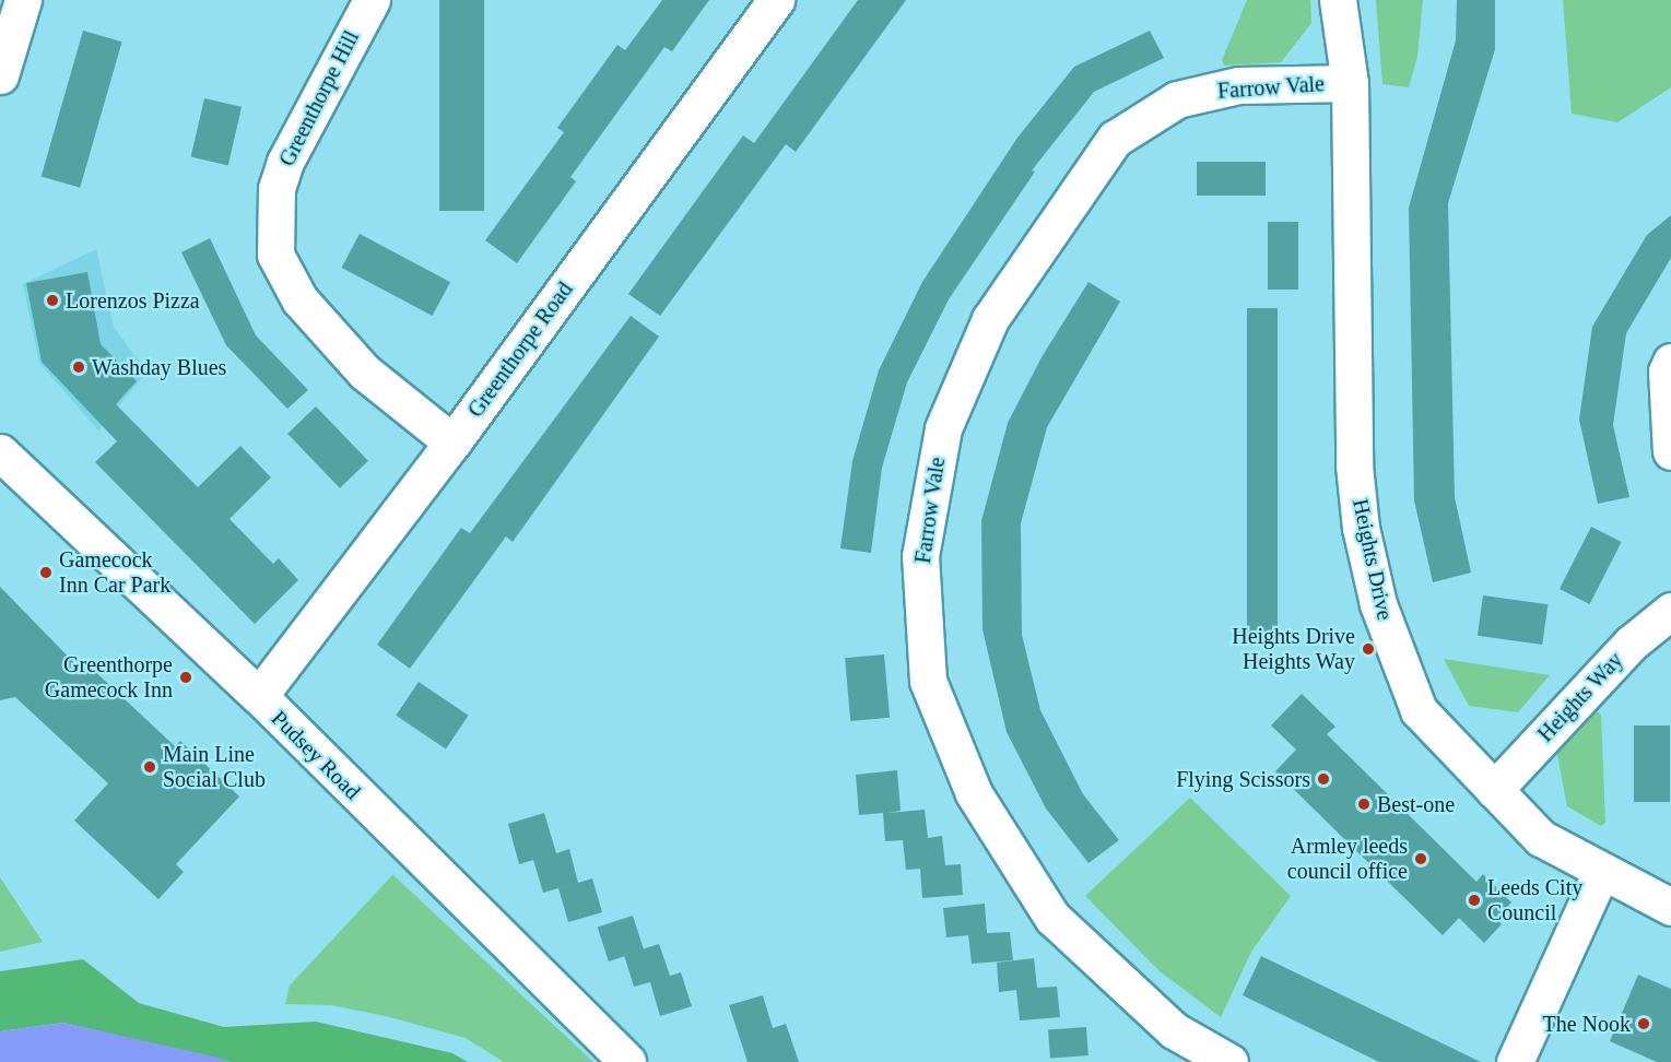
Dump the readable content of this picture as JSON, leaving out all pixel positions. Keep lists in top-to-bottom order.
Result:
{
  "streets": {
    "street": [
      "Farrow Vale",
      "Greenthorpe Hill",
      "Greenthorpe Road",
      "Heights Drive",
      "Heights Way",
      "Pudsey Road"
    ]
  },
  "crossings": [
    ["Farrow Vale", "Heights Drive"],
    ["Greenthorpe Hill", "Greenthorpe Road"],
    ["Greenthorpe Road", "Pudsey Road"],
    ["Heights Drive", "Heights Way"]
  ],
  "places": [
    "Lorenzos Pizza",
    "Washday Blues",
    "Gamecock Inn Car Park",
    "Heights Drive Heights Way",
    "Greenthorpe Gamecock Inn",
    "Main Line Social Club",
    "Flying Scissors",
    "Best-one",
    "Armley leeds council office",
    "Leeds City Council",
    "The Nook"
  ]
}
